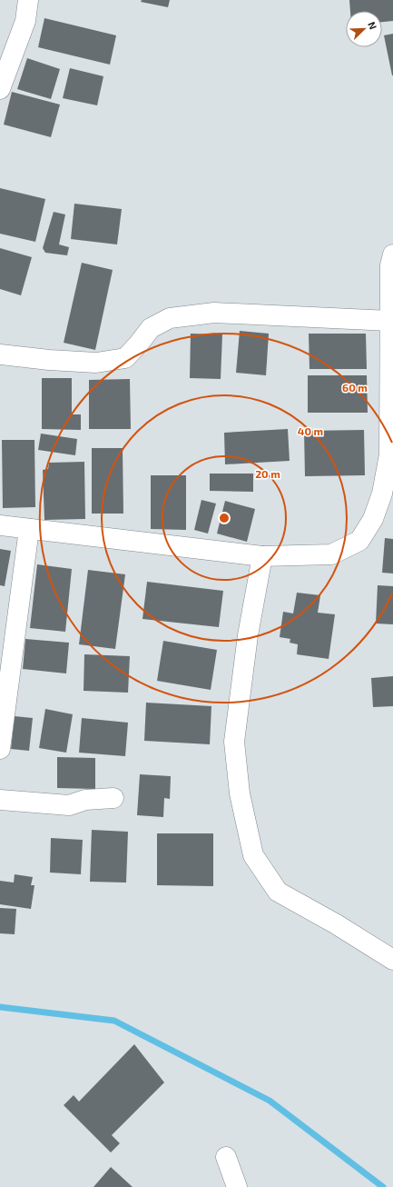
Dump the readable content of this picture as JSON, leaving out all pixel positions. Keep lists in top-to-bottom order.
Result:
{
  "north": "top right",
  "rings": ["60 m", "40 m", "20 m"]
}
